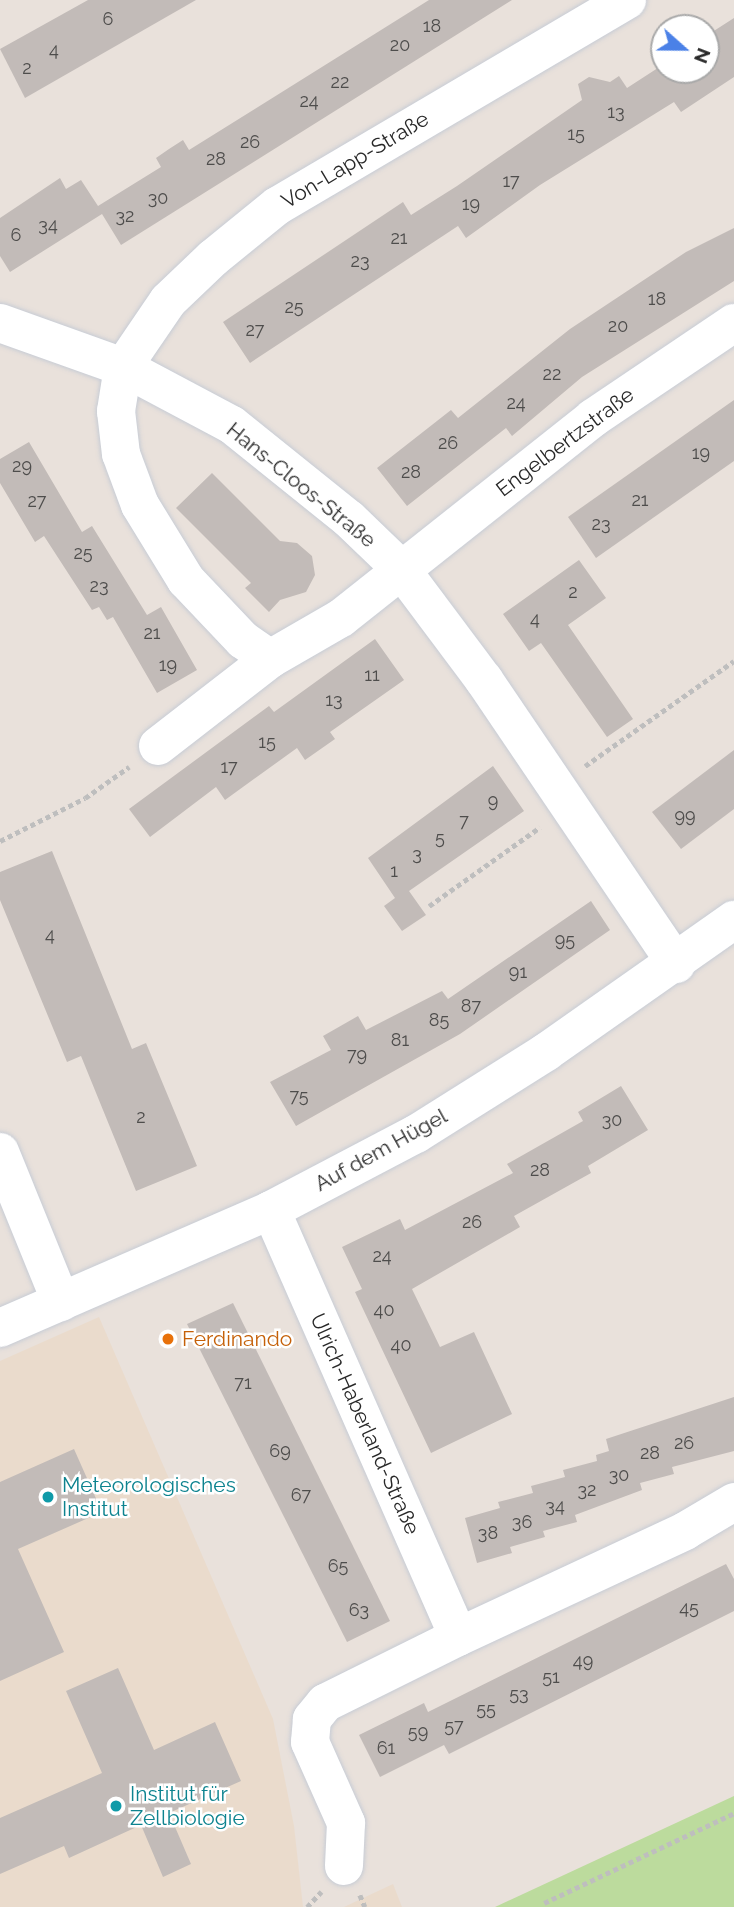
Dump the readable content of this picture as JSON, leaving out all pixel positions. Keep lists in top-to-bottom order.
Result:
{
  "streets": {
    "street": [
      "Von-Lapp-Straße",
      "Engelbertzstraße",
      "Hans-Cloos-Straße",
      "Auf dem Hügel",
      "Ulrich-Haberland-Straße"
    ]
  },
  "crossings": [
    ["Von-Lapp-Straße", "Hans-Cloos-Straße"],
    ["Engelbertzstraße", "Hans-Cloos-Straße"],
    ["Hans-Cloos-Straße", "Auf dem Hügel"],
    ["Auf dem Hügel", "Ulrich-Haberland-Straße"]
  ],
  "places": ["Ferdinando", "Meteorologisches Institut", "Institut für Zellbiologie"],
  "house_numbers": [
    "6",
    "18",
    "20",
    "4",
    "2",
    "22",
    "24",
    "13",
    "15",
    "26",
    "28",
    "17",
    "30",
    "19",
    "32",
    "34",
    "6",
    "21",
    "23",
    "18",
    "25",
    "20",
    "27",
    "22",
    "24",
    "26",
    "19",
    "29",
    "28",
    "21",
    "27",
    "23",
    "25",
    "23",
    "2",
    "4",
    "21",
    "19",
    "11",
    "13",
    "15",
    "17",
    "9",
    "99",
    "7",
    "5",
    "3",
    "1",
    "4",
    "95",
    "91",
    "87",
    "85",
    "81",
    "79",
    "75",
    "2",
    "30",
    "28",
    "26",
    "24",
    "40",
    "40",
    "71",
    "26",
    "69",
    "28",
    "30",
    "32",
    "67",
    "34",
    "36",
    "38",
    "65",
    "45",
    "63",
    "49",
    "51",
    "53",
    "55",
    "57",
    "59",
    "61"
  ],
  "north": "right"
}
